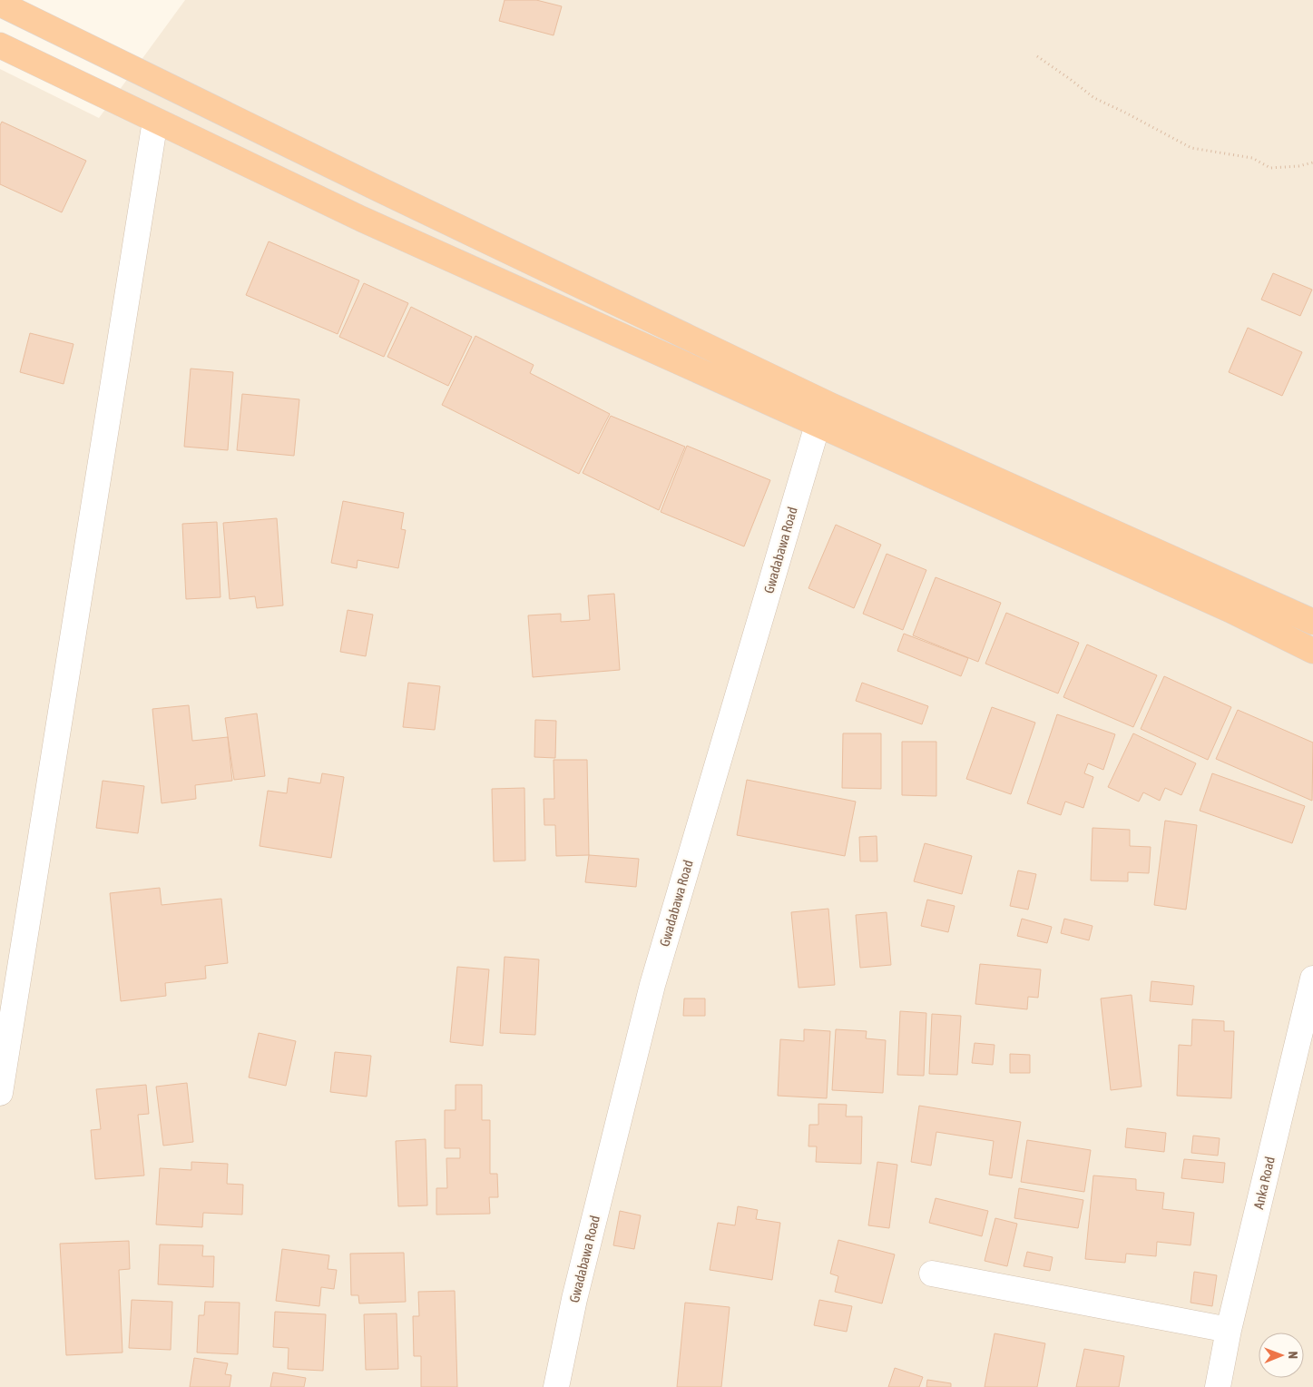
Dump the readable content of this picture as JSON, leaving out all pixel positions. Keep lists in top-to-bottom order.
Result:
{
  "streets": {
    "street": ["Gwadabawa Road", "Anka Road"]
  },
  "north": "right"
}
